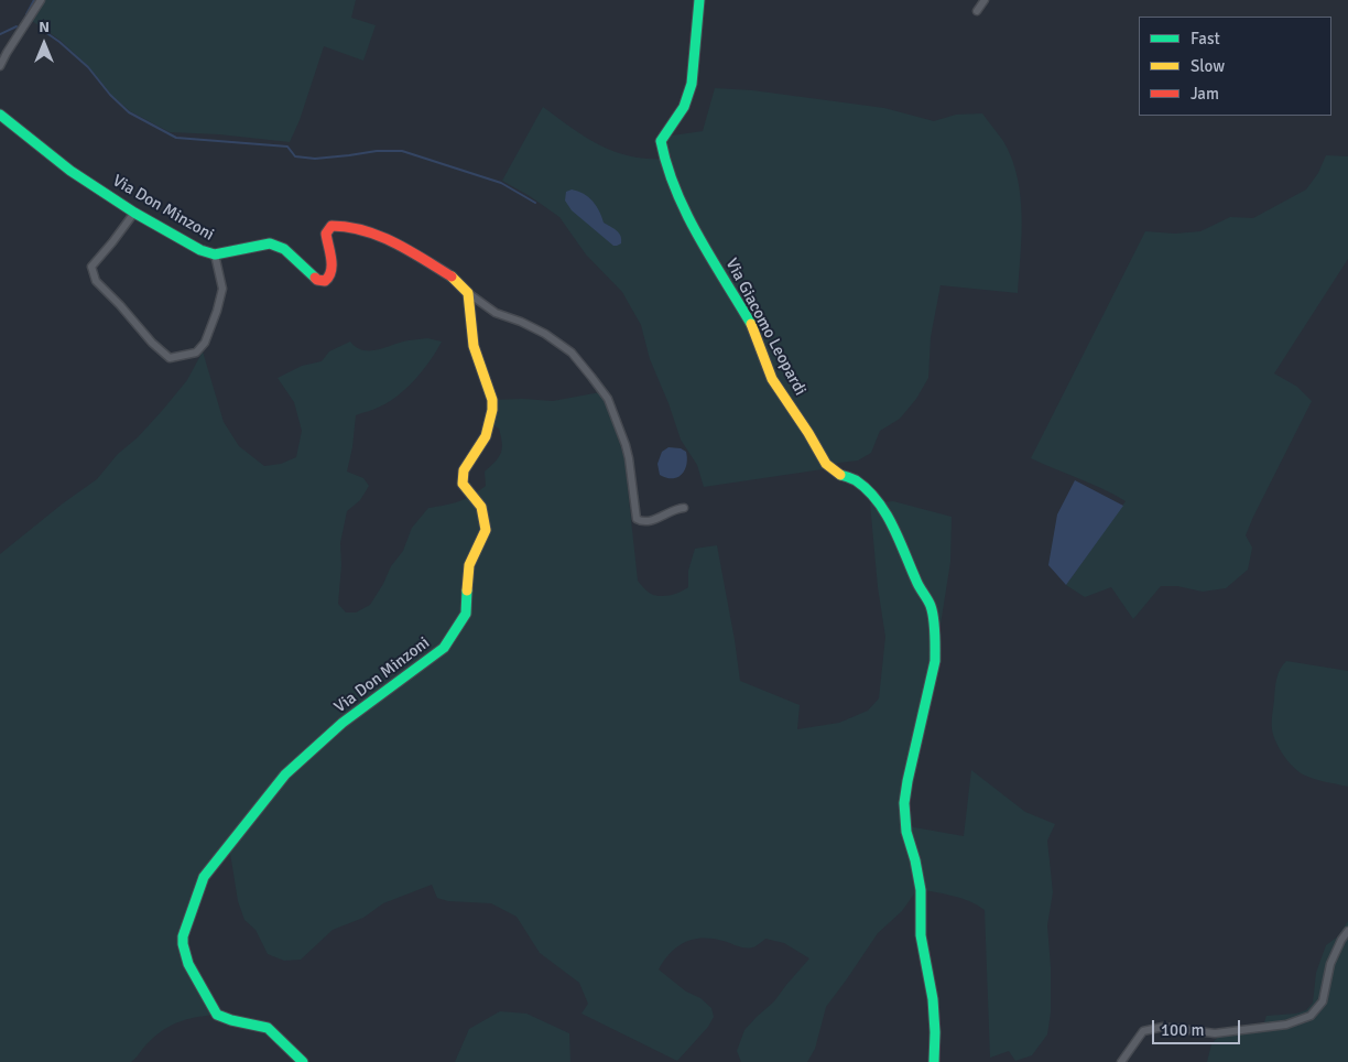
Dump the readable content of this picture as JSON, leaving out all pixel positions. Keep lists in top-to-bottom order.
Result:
{
  "streets": {
    "street": ["Via Don Minzoni", "Via Giacomo Leopardi"]
  },
  "legend": ["Fast", "Slow", "Jam"],
  "scale_bar": "100 m",
  "north": "top"
}
